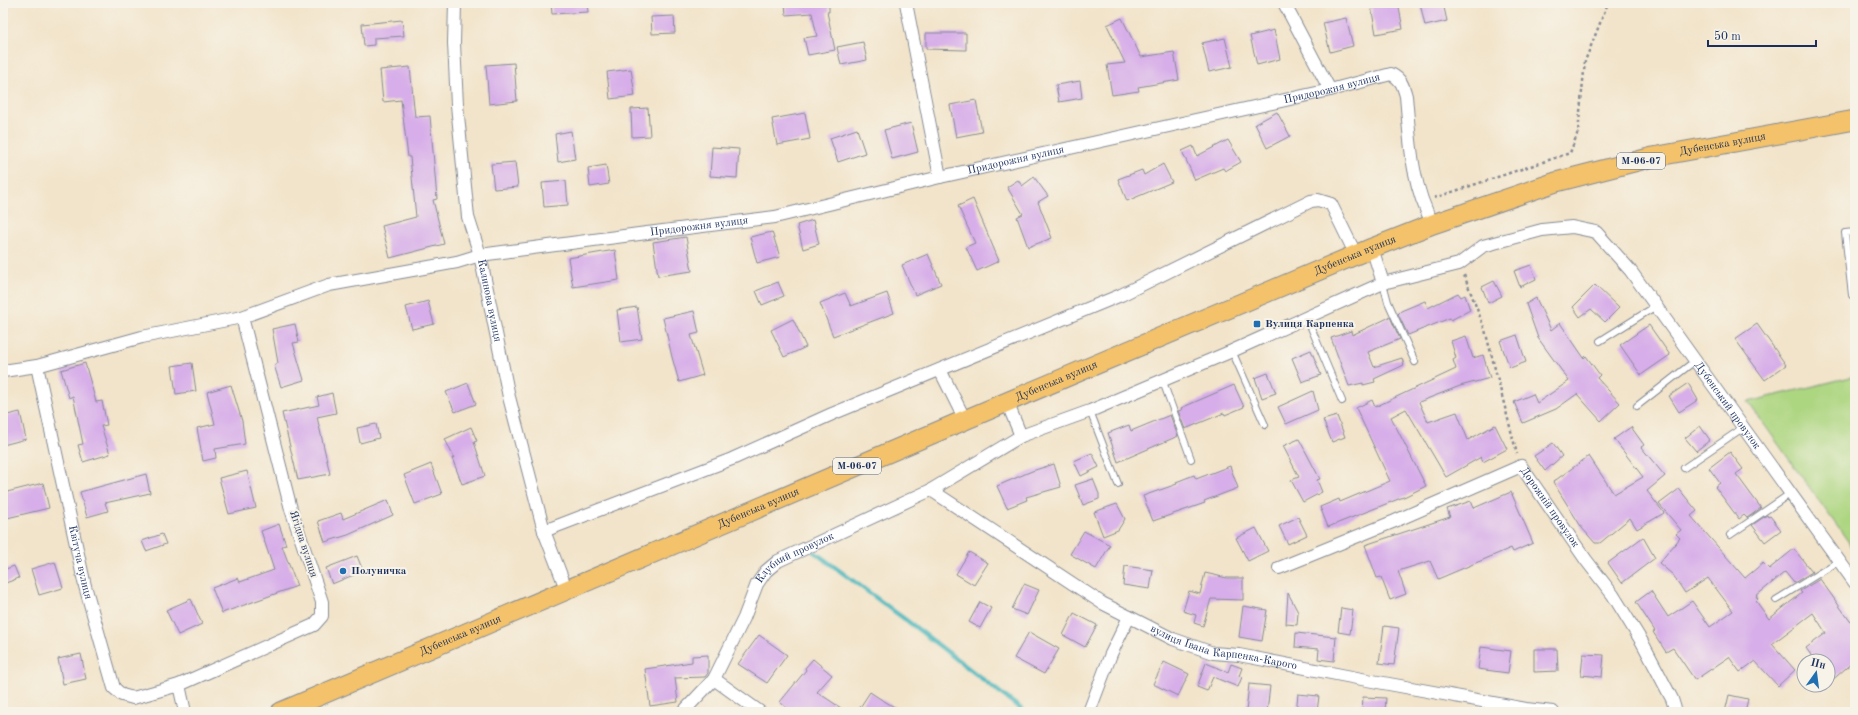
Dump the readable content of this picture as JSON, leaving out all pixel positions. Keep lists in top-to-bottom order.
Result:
{
  "streets": {
    "main road": ["Дубенська вулиця", "М-06-07"],
    "street": [
      "Придорожня вулиця",
      "Калинова вулиця",
      "Дубенський провулок",
      "Дорожній провулок",
      "Ягідна вулиця",
      "Клубний провулок",
      "Квітуча вулиця",
      "вулиця Івана Карпенка-Карого"
    ]
  },
  "crossings": [
    ["Придорожня вулиця", "Дубенська вулиця"],
    ["Придорожня вулиця", "Калинова вулиця"],
    ["Придорожня вулиця", "Ягідна вулиця"],
    ["Придорожня вулиця", "Квітуча вулиця"],
    ["Дубенська вулиця", "Калинова вулиця"],
    ["Дубенський провулок", "Клубний провулок"],
    ["Ягідна вулиця", "Квітуча вулиця"],
    ["Клубний провулок", "вулиця Івана Карпенка-Карого"]
  ],
  "places": {
    "transit": ["Вулиця Карпенка"],
    "other": ["Полуничка"]
  },
  "scale_bar": "50 m",
  "north": "top"
}
